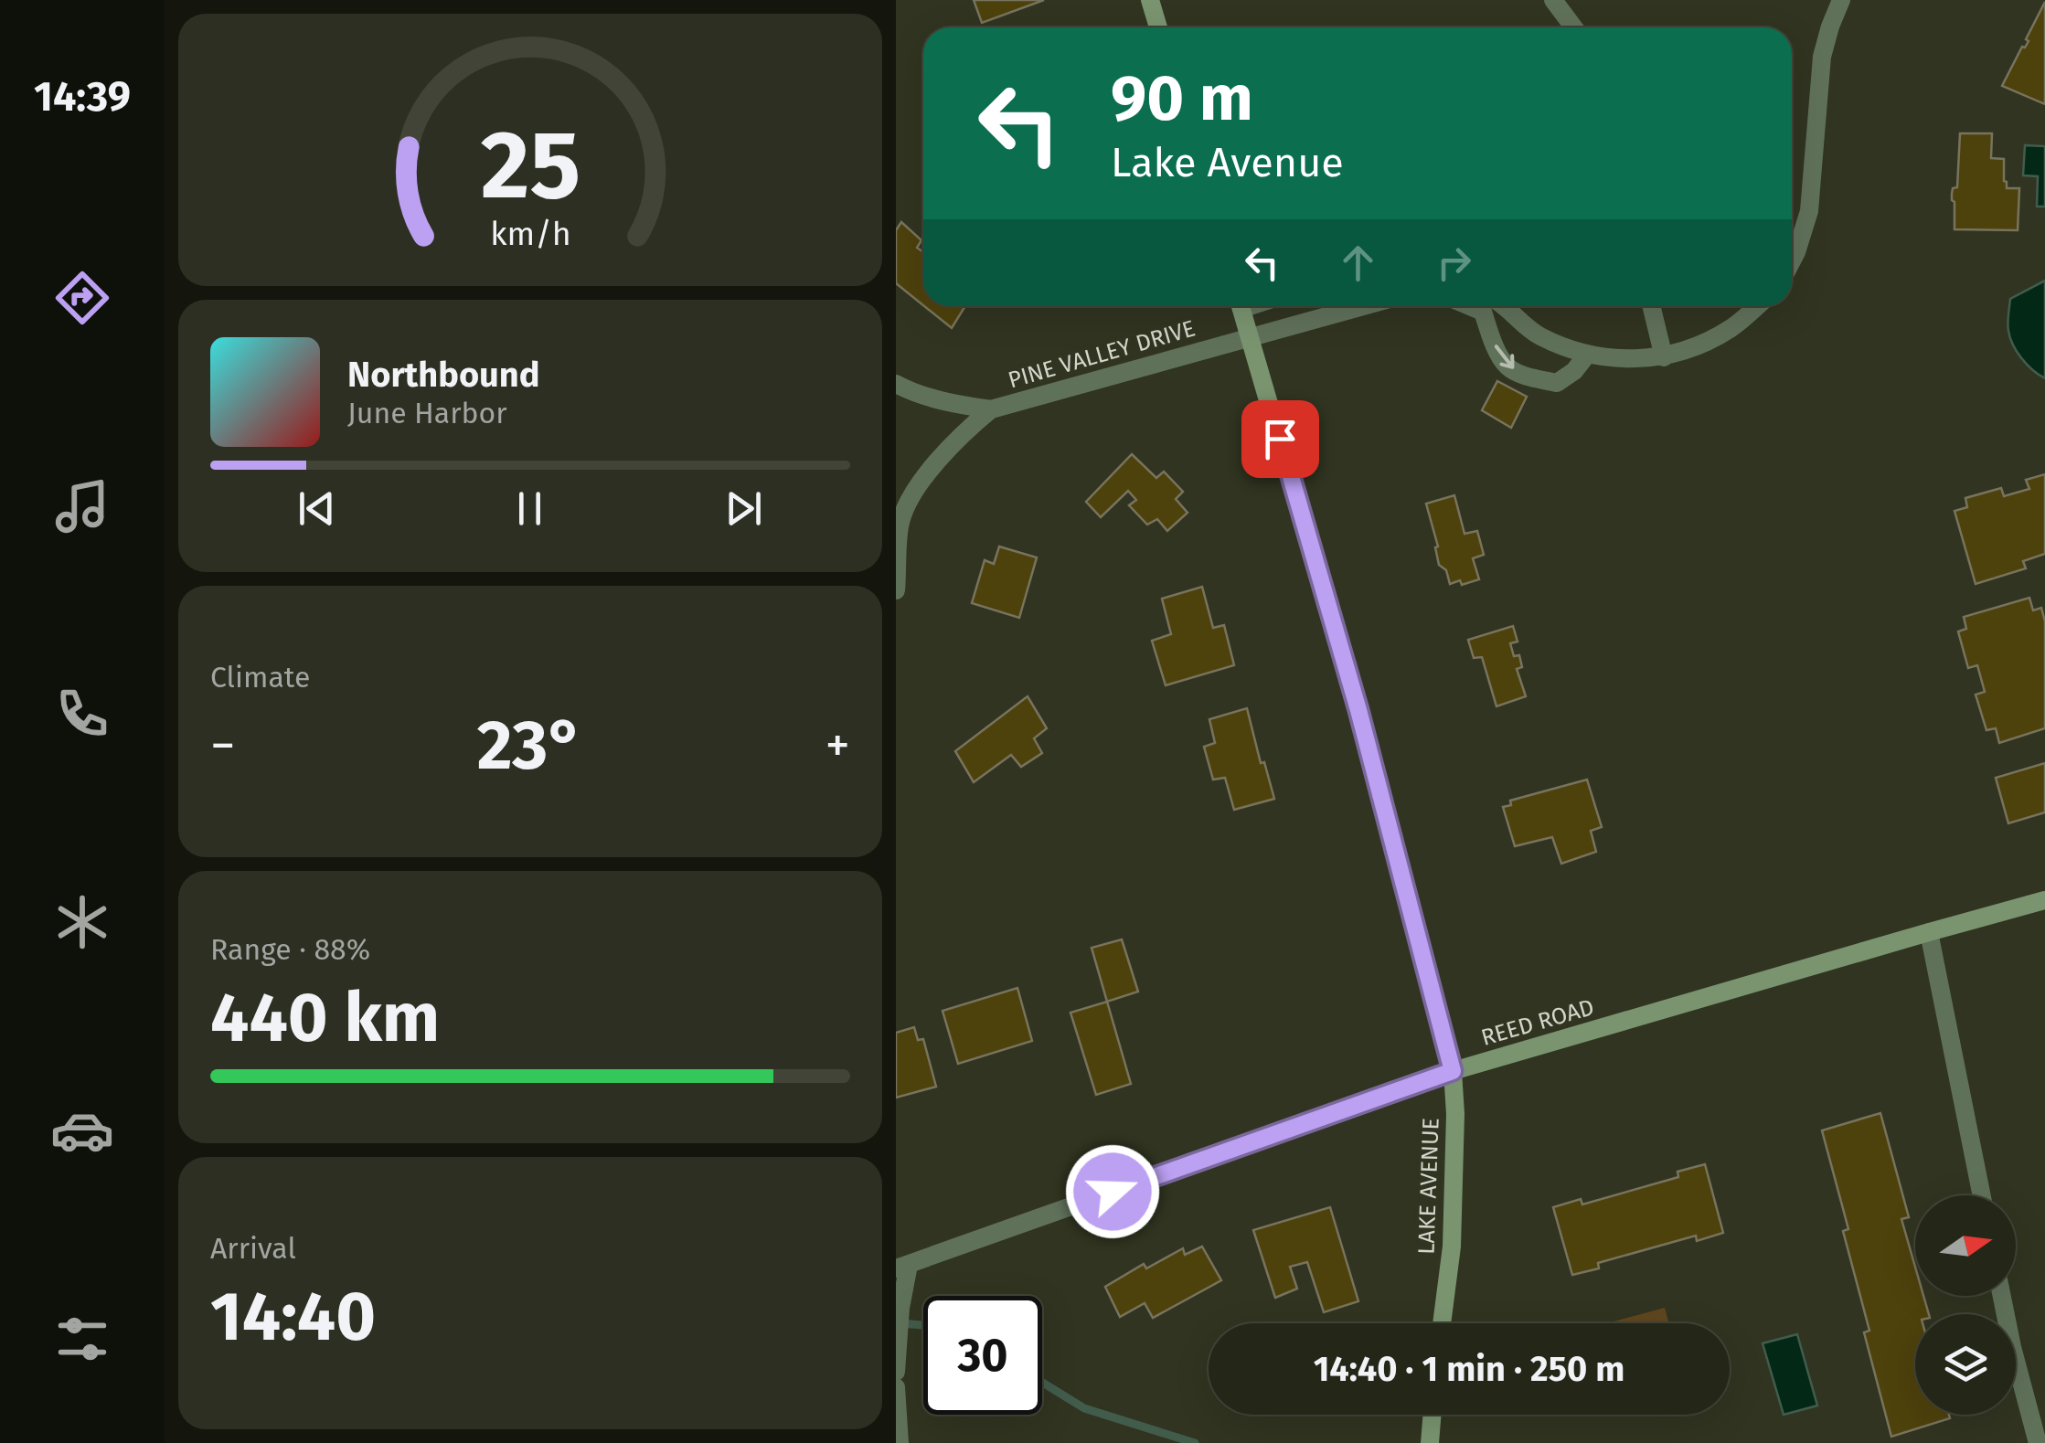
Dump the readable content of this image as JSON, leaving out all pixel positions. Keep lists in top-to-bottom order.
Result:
{
  "streets": {
    "main road": ["REED ROAD", "LAKE AVENUE"],
    "street": ["PINE VALLEY DRIVE"]
  },
  "crossings": [
    ["PINE VALLEY DRIVE", "LAKE AVENUE"],
    ["REED ROAD", "LAKE AVENUE"]
  ],
  "north": "right",
  "page": {
    "tabs": "14:39",
    "turn": ["90 m", "Lake Avenue"],
    "song": ["Northbound", "June Harbor"],
    "tile": [
      "Climate",
      ["Range · 88%", "440 km"],
      ["Arrival", "14:40"]
    ],
    "heat": ["−", "23°", "+"],
    "limit": "30",
    "trip": "14:40 · 1 min · 250 m",
    "gauge": ["25", "km/h"]
  }
}
